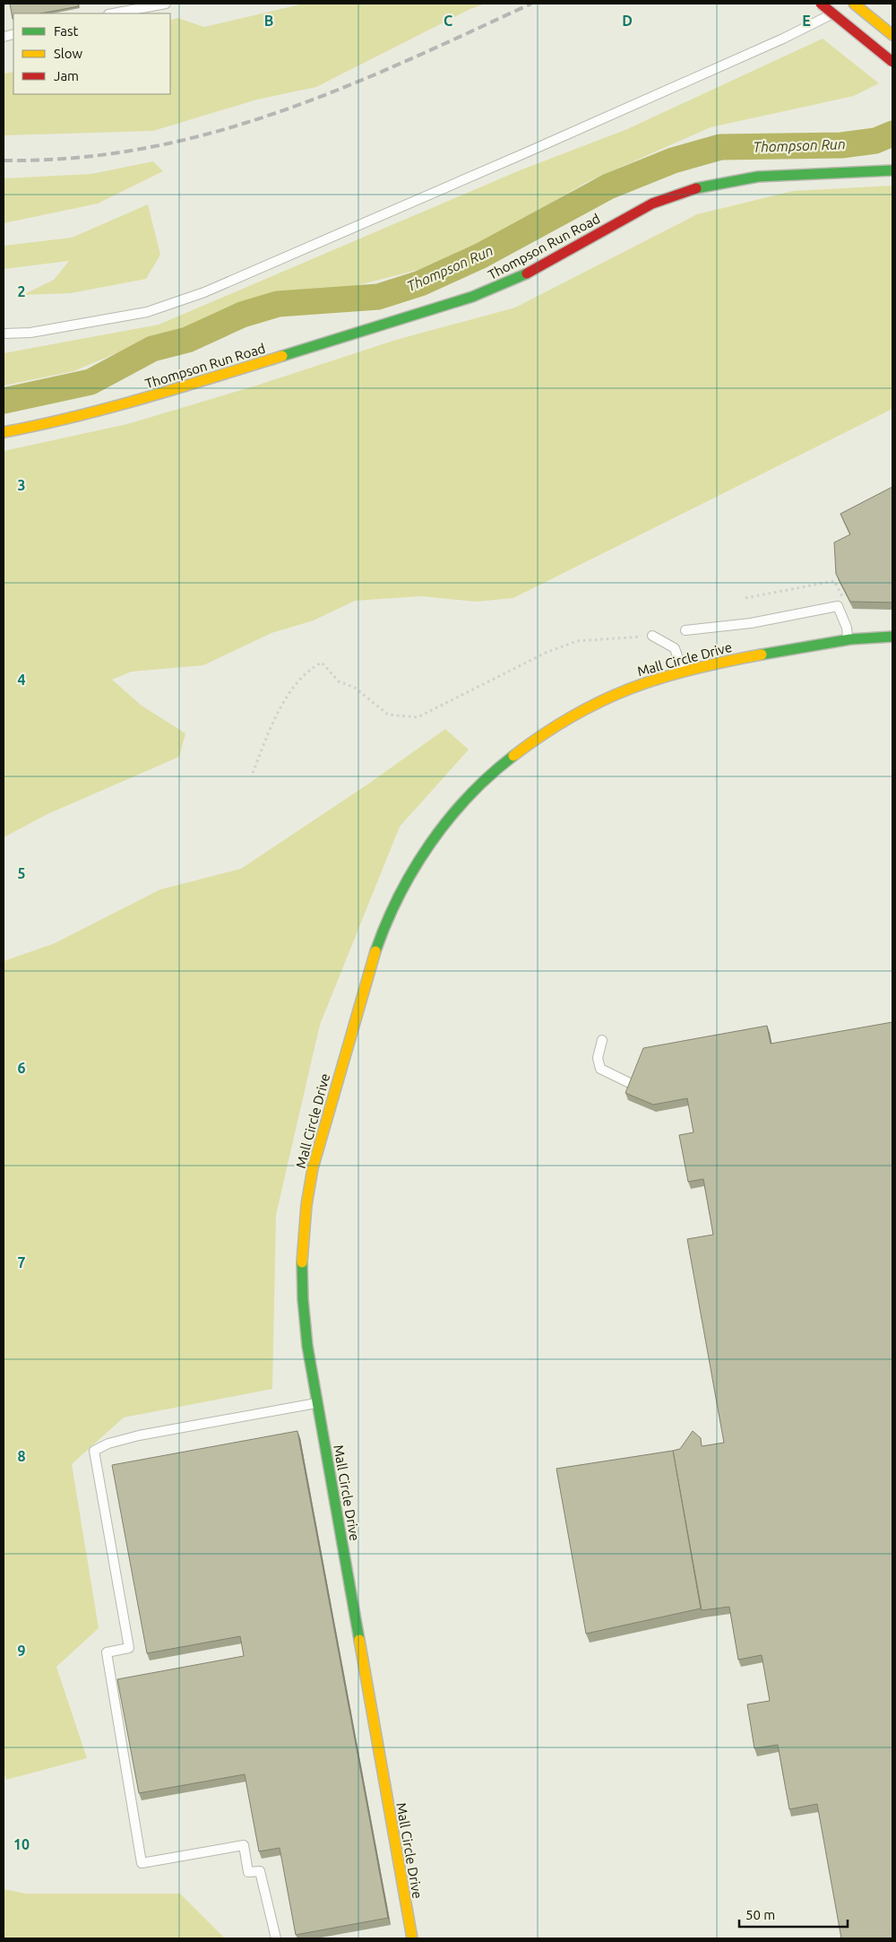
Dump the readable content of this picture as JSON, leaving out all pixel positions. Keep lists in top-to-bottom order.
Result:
{
  "streets": {
    "main road": ["Thompson Run Road", "Mall Circle Drive"]
  },
  "water": ["Thompson Run"],
  "legend": ["Fast", "Slow", "Jam"],
  "scale_bar": "50 m",
  "grid": {
    "columns": [
      "B",
      "C",
      "D",
      "E"
    ],
    "rows": [
      "2",
      "3",
      "4",
      "5",
      "6",
      "7",
      "8",
      "9",
      "10"
    ]
  }
}
